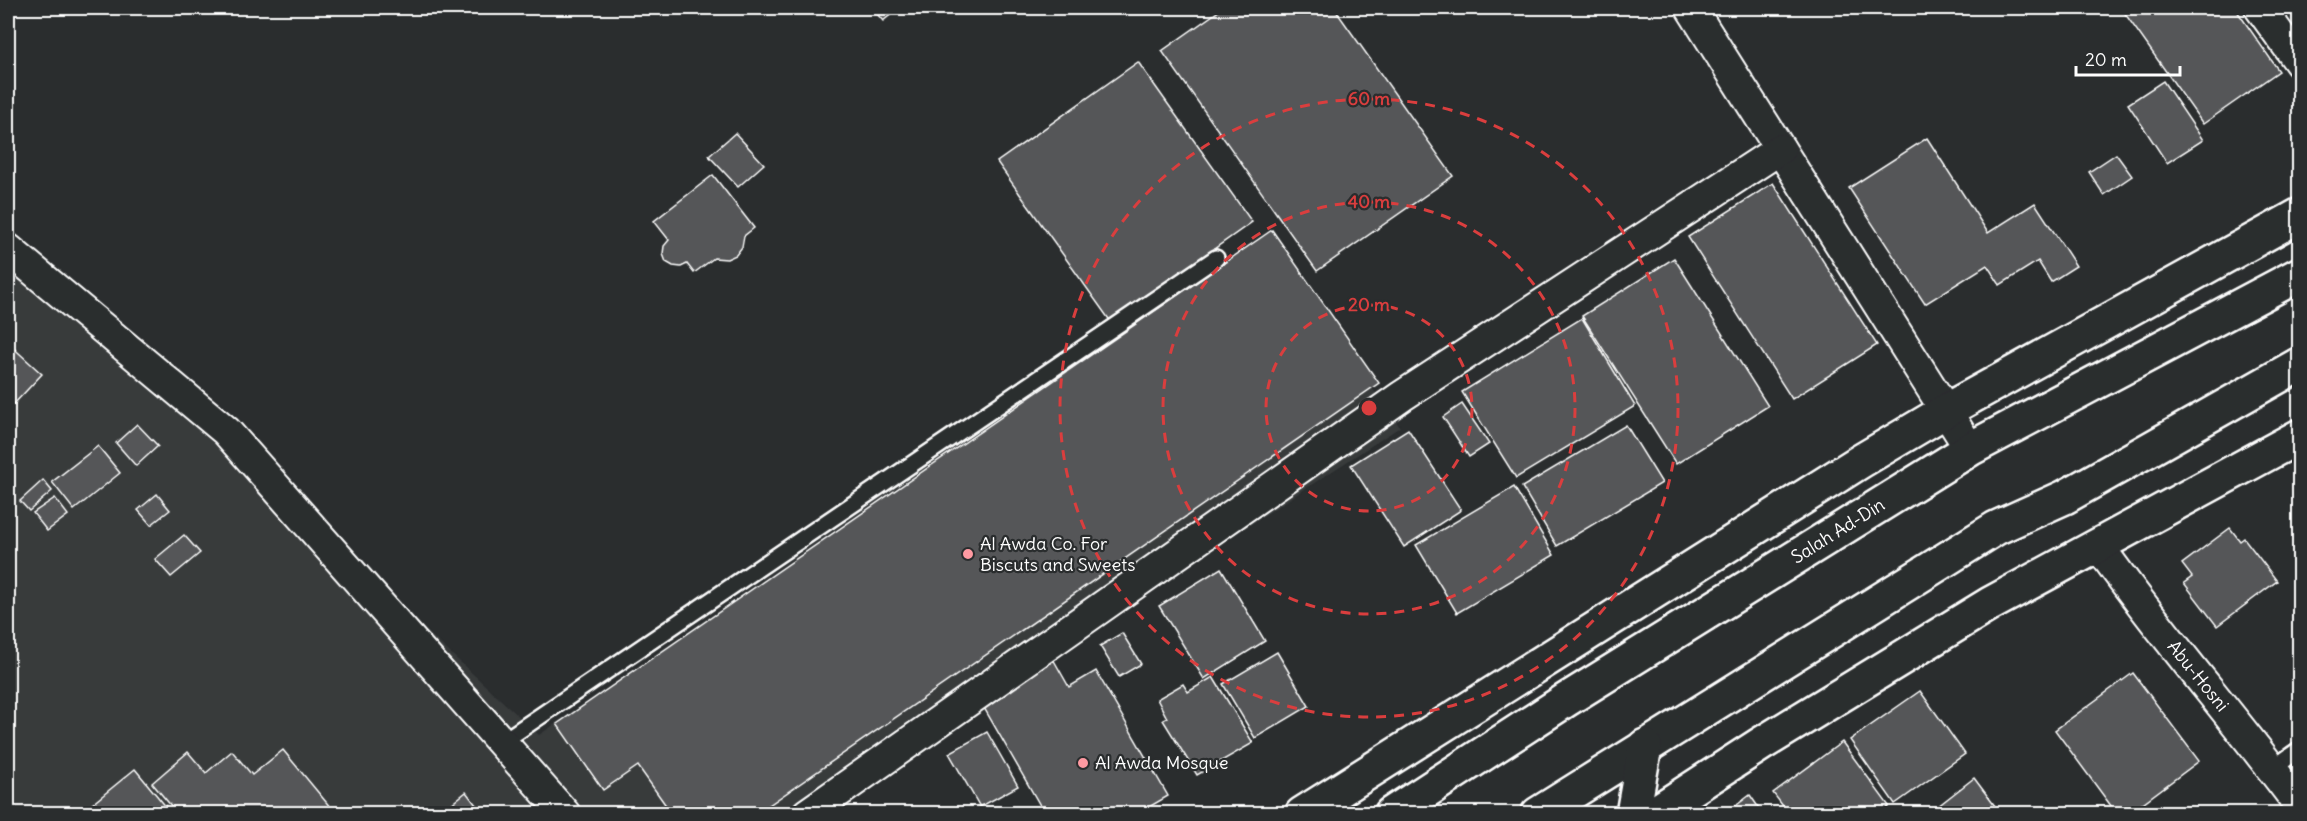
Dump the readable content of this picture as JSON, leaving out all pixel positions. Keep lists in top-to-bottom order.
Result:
{
  "streets": {
    "main road": ["Salah Ad-Din"],
    "street": ["Abu-Hosni"]
  },
  "places": ["Al Awda Co. For Biscuts and Sweets", "Al Awda Mosque"],
  "scale_bar": "20 m",
  "rings": ["60 m", "40 m", "20 m"]
}
